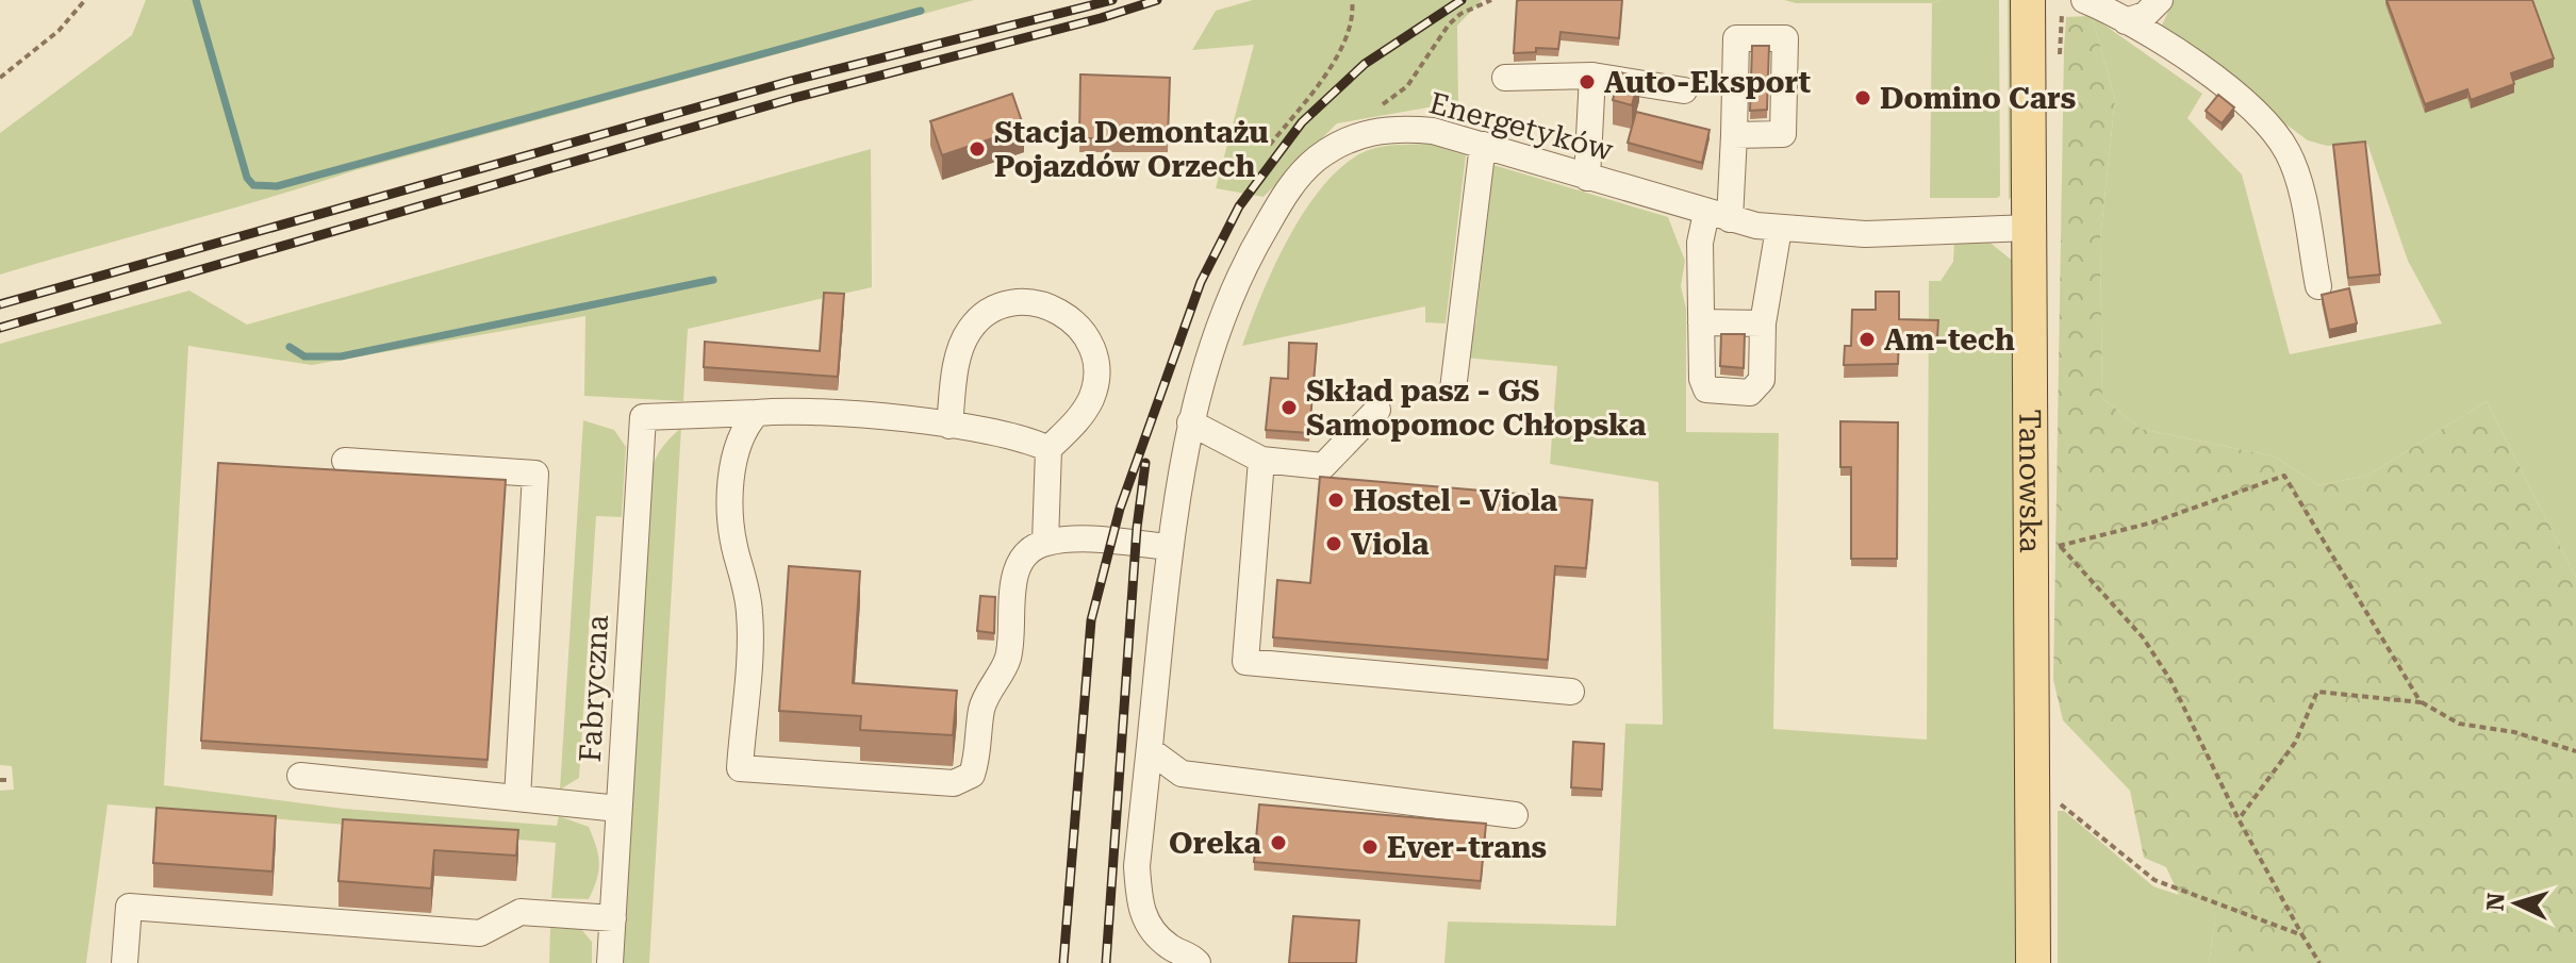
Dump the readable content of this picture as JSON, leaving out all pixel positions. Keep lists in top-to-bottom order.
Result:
{
  "streets": {
    "main road": ["Tanowska"],
    "street": ["Energetyków", "Fabryczna"]
  },
  "crossings": [
    ["Energetyków", "Tanowska"]
  ],
  "places": [
    "Auto-Eksport",
    "Domino Cars",
    "Stacja Demontażu Pojazdów Orzech",
    "Am-tech",
    "Skład pasz - GS Samopomoc Chłopska",
    "Hostel - Viola",
    "Viola",
    "Oreka",
    "Ever-trans"
  ],
  "north": "left"
}
